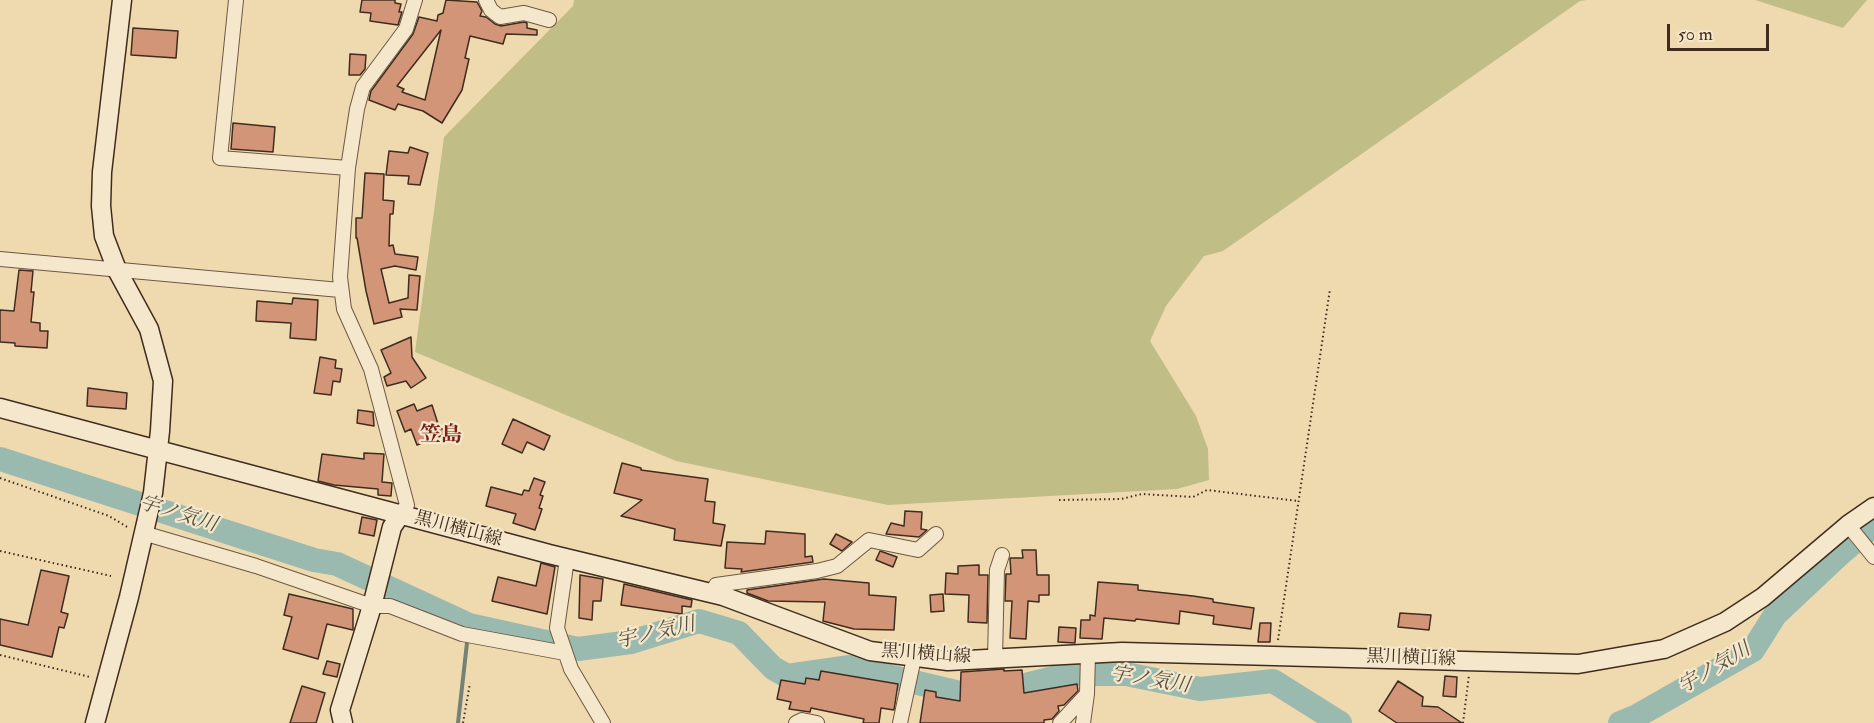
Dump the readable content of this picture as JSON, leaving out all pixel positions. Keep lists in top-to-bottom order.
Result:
{
  "streets": {
    "main road": ["黒川横山線"]
  },
  "districts": ["笠島"],
  "water": ["宇ノ気川"],
  "scale_bar": "50 m"
}
